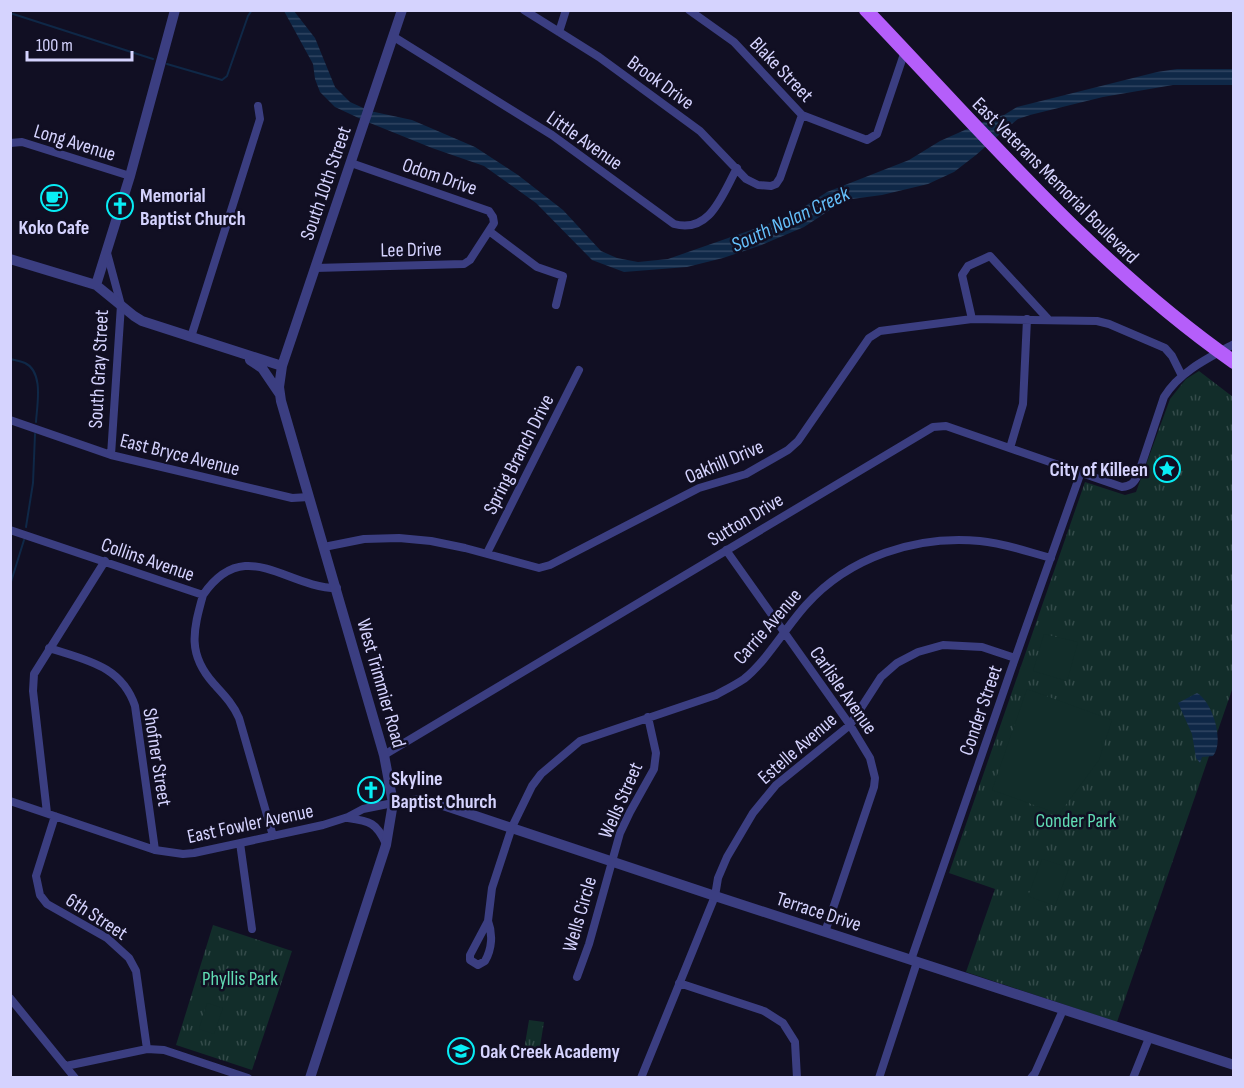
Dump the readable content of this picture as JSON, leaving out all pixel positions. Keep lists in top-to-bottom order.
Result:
{
  "streets": {
    "main road": ["East Veterans Memorial Boulevard"],
    "street": [
      "Blake Street",
      "Brook Drive",
      "Little Avenue",
      "Long Avenue",
      "Odom Drive",
      "South 10th Street",
      "Lee Drive",
      "South Gray Street",
      "East Bryce Avenue",
      "Spring Branch Drive",
      "Oakhill Drive",
      "Sutton Drive",
      "Collins Avenue",
      "Carrie Avenue",
      "West Trimmier Road",
      "Carlisle Avenue",
      "Conder Street",
      "Estelle Avenue",
      "Shofner Street",
      "Wells Street",
      "East Fowler Avenue",
      "Terrace Drive",
      "Wells Circle",
      "6th Street"
    ]
  },
  "crossings": [
    ["Blake Street", "Brook Drive"],
    ["Blake Street", "East Veterans Memorial Boulevard"],
    ["Brook Drive", "Little Avenue"],
    ["Little Avenue", "South 10th Street"],
    ["Long Avenue", "South Gray Street"],
    ["Odom Drive", "South 10th Street"],
    ["Odom Drive", "Lee Drive"],
    ["South 10th Street", "Lee Drive"],
    ["South 10th Street", "West Trimmier Road"],
    ["South Gray Street", "East Bryce Avenue"],
    ["East Bryce Avenue", "West Trimmier Road"],
    ["Spring Branch Drive", "Oakhill Drive"],
    ["Oakhill Drive", "Sutton Drive"],
    ["Oakhill Drive", "West Trimmier Road"],
    ["Sutton Drive", "West Trimmier Road"],
    ["Sutton Drive", "Carlisle Avenue"],
    ["Sutton Drive", "Conder Street"],
    ["Collins Avenue", "West Trimmier Road"],
    ["Carrie Avenue", "Carlisle Avenue"],
    ["Carrie Avenue", "Conder Street"],
    ["Carrie Avenue", "Wells Street"],
    ["Carrie Avenue", "Terrace Drive"],
    ["West Trimmier Road", "East Fowler Avenue"],
    ["West Trimmier Road", "Terrace Drive"],
    ["Carlisle Avenue", "Estelle Avenue"],
    ["Carlisle Avenue", "Terrace Drive"],
    ["Conder Street", "Estelle Avenue"],
    ["Conder Street", "Terrace Drive"],
    ["Estelle Avenue", "Terrace Drive"],
    ["Shofner Street", "East Fowler Avenue"],
    ["Wells Street", "Terrace Drive"],
    ["Wells Street", "Wells Circle"],
    ["East Fowler Avenue", "Terrace Drive"],
    ["East Fowler Avenue", "6th Street"],
    ["Terrace Drive", "Wells Circle"]
  ],
  "water": ["South Nolan Creek"],
  "parks": ["Conder Park", "Phyllis Park"],
  "places": {
    "cafe": ["Koko Cafe"],
    "church": ["Memorial Baptist Church", "Skyline Baptist Church"],
    "place": ["City of Killeen"],
    "school or university": ["Oak Creek Academy"]
  },
  "scale_bar": "100 m"
}
